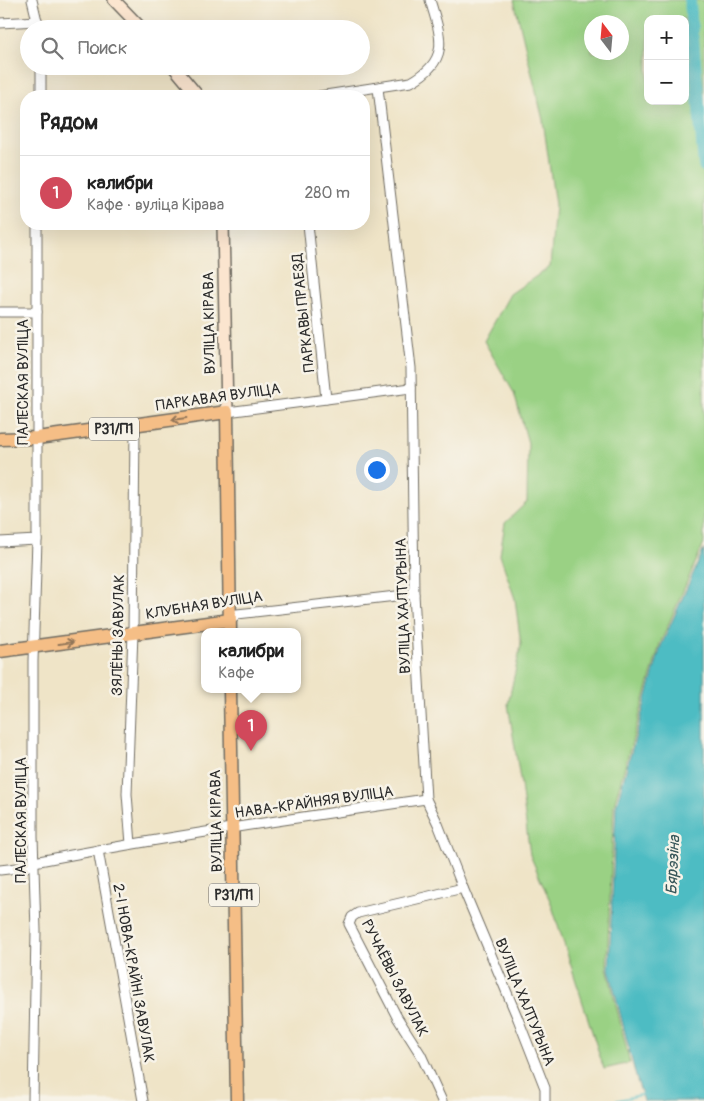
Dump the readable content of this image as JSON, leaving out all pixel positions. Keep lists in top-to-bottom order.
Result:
{
  "streets": {
    "main road": [
      "ВУЛІЦА КІРАВА",
      "ПАРКАВАЯ ВУЛІЦА",
      "Р31/П1",
      "КЛУБНАЯ ВУЛІЦА"
    ],
    "street": [
      "ПАРКАВЫ ПРАЕЗД",
      "ПАЛЕСКАЯ ВУЛІЦА",
      "ВУЛІЦА ХАЛТУРЫНА",
      "ЗЯЛЁНЫ ЗАВУЛАК",
      "НАВА-КРАЙНЯЯ ВУЛІЦА",
      "2-І НОВА-КРАЙНІ ЗАВУЛАК",
      "РУЧАЁВЫ ЗАВУЛАК"
    ]
  },
  "crossings": [
    ["ПАРКАВЫ ПРАЕЗД", "ПАРКАВАЯ ВУЛІЦА"],
    ["ВУЛІЦА КІРАВА", "ПАРКАВАЯ ВУЛІЦА"],
    ["ВУЛІЦА КІРАВА", "КЛУБНАЯ ВУЛІЦА"],
    ["ВУЛІЦА КІРАВА", "НАВА-КРАЙНЯЯ ВУЛІЦА"],
    ["ПАЛЕСКАЯ ВУЛІЦА", "ПАРКАВАЯ ВУЛІЦА"],
    ["ПАЛЕСКАЯ ВУЛІЦА", "КЛУБНАЯ ВУЛІЦА"],
    ["ПАЛЕСКАЯ ВУЛІЦА", "НАВА-КРАЙНЯЯ ВУЛІЦА"],
    ["ПАРКАВАЯ ВУЛІЦА", "ВУЛІЦА ХАЛТУРЫНА"],
    ["ПАРКАВАЯ ВУЛІЦА", "ЗЯЛЁНЫ ЗАВУЛАК"],
    ["КЛУБНАЯ ВУЛІЦА", "ВУЛІЦА ХАЛТУРЫНА"],
    ["КЛУБНАЯ ВУЛІЦА", "ЗЯЛЁНЫ ЗАВУЛАК"],
    ["ВУЛІЦА ХАЛТУРЫНА", "НАВА-КРАЙНЯЯ ВУЛІЦА"],
    ["ВУЛІЦА ХАЛТУРЫНА", "РУЧАЁВЫ ЗАВУЛАК"],
    ["ЗЯЛЁНЫ ЗАВУЛАК", "НАВА-КРАЙНЯЯ ВУЛІЦА"],
    ["НАВА-КРАЙНЯЯ ВУЛІЦА", "2-І НОВА-КРАЙНІ ЗАВУЛАК"]
  ],
  "water": ["Бярэзіна"],
  "north": "top",
  "page": {
    "map_buttons": ["+", "−"],
    "search": "Поиск",
    "heading": "Рядом",
    "list": [
      {
        "mark": "1",
        "name": "калибри",
        "note": "Кафе · вуліца Кірава",
        "value": "280 m"
      }
    ],
    "popup": ["калибри", "Кафе"],
    "pins": "1"
  }
}
